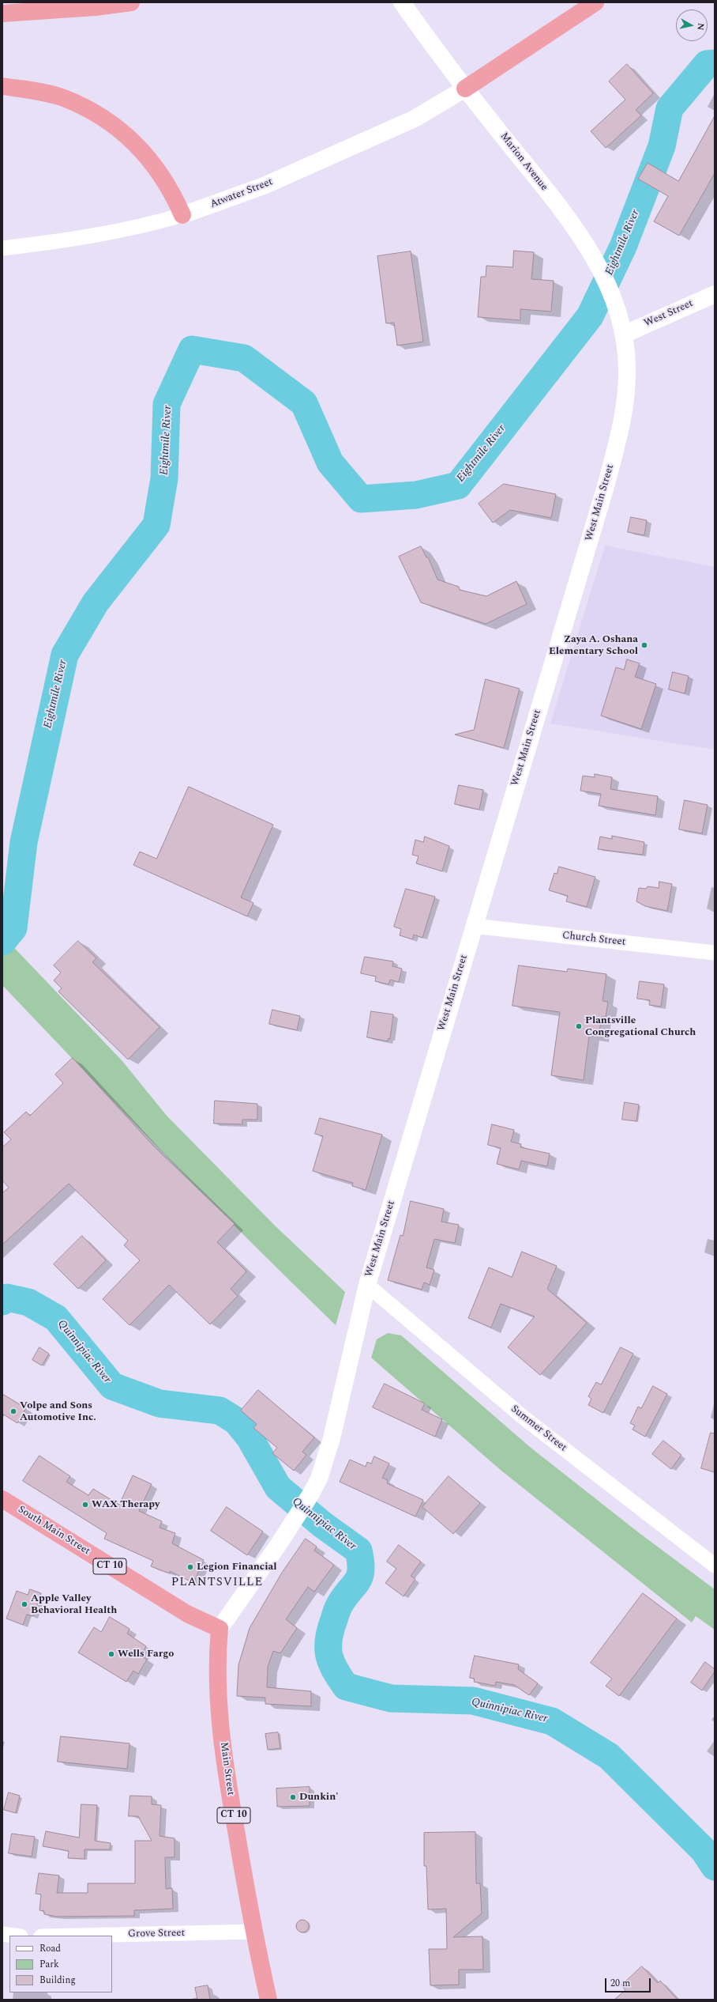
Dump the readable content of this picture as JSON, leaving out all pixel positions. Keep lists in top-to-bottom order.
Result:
{
  "streets": {
    "highway": ["South Main Street", "CT 10", "Main Street"],
    "main road": [
      "Marion Avenue",
      "Atwater Street",
      "West Street",
      "West Main Street"
    ],
    "street": ["Church Street", "Summer Street", "Grove Street"]
  },
  "crossings": [
    ["Marion Avenue", "Atwater Street"],
    ["Marion Avenue", "West Street"],
    ["Marion Avenue", "West Main Street"],
    ["West Street", "West Main Street"],
    ["West Main Street", "Church Street"],
    ["West Main Street", "Summer Street"],
    ["West Main Street", "South Main Street"],
    ["West Main Street", "Main Street"],
    ["South Main Street", "Main Street"],
    ["Main Street", "Grove Street"]
  ],
  "districts": ["PLANTSVILLE"],
  "water": ["Eightmile River", "Quinnipiac River"],
  "places": [
    "Zaya A. Oshana Elementary School",
    "Plantsville Congregational Church",
    "Volpe and Sons Automotive Inc.",
    "WAX Therapy",
    "Legion Financial",
    "Apple Valley Behavioral Health",
    "Wells Fargo",
    "Dunkin'"
  ],
  "legend": ["Road", "Park", "Building"],
  "scale_bar": "20 m",
  "north": "right"
}
